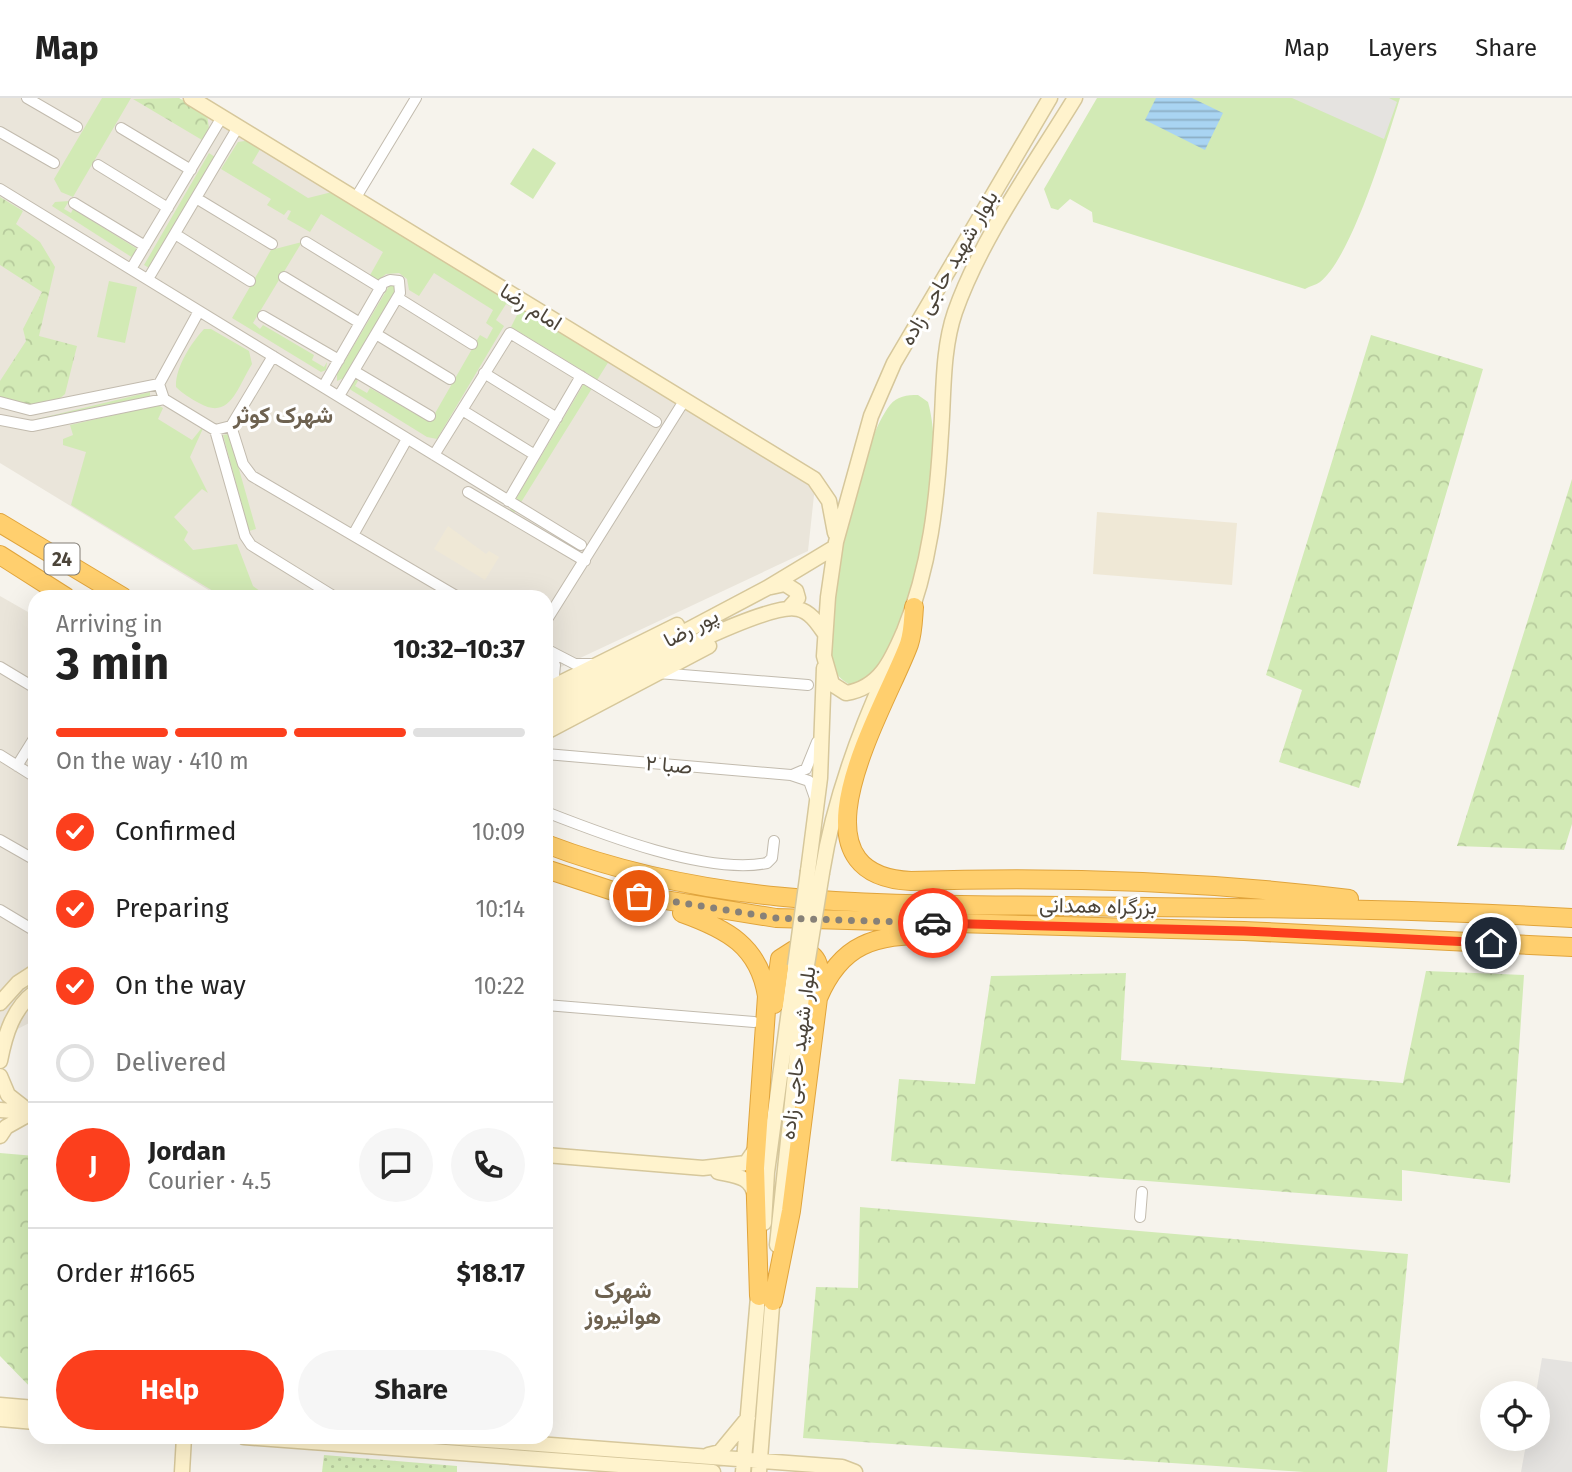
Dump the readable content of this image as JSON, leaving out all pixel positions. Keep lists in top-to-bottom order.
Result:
{
  "streets": {
    "highway": ["24", "بزرگراه همدانی"],
    "main road": ["بلوار شهید حاجی زاده", "امام رضا", "پور رضا"],
    "street": ["صبا ۲"]
  },
  "crossings": [
    ["بلوار شهید حاجی زاده", "امام رضا"],
    ["بلوار شهید حاجی زاده", "پور رضا"],
    ["امام رضا", "پور رضا"]
  ],
  "districts": ["شهرک کوثر", "شهرک هوانیروز"],
  "page": {
    "header": "Map",
    "nav": ["Map", "Layers", "Share"],
    "heading": ["3 min", "Arriving in", "10:32–10:37"],
    "panel": [
      "Jordan",
      "Courier · 4.5",
      "Order #1665",
      "$18.17"
    ],
    "bar": "On the way · 410 m",
    "list": [
      ["Confirmed", "10:09"],
      ["Preparing", "10:14"],
      ["On the way", "10:22"],
      "Delivered"
    ],
    "round": "J",
    "buttons": ["Help", "Share"]
  }
}
